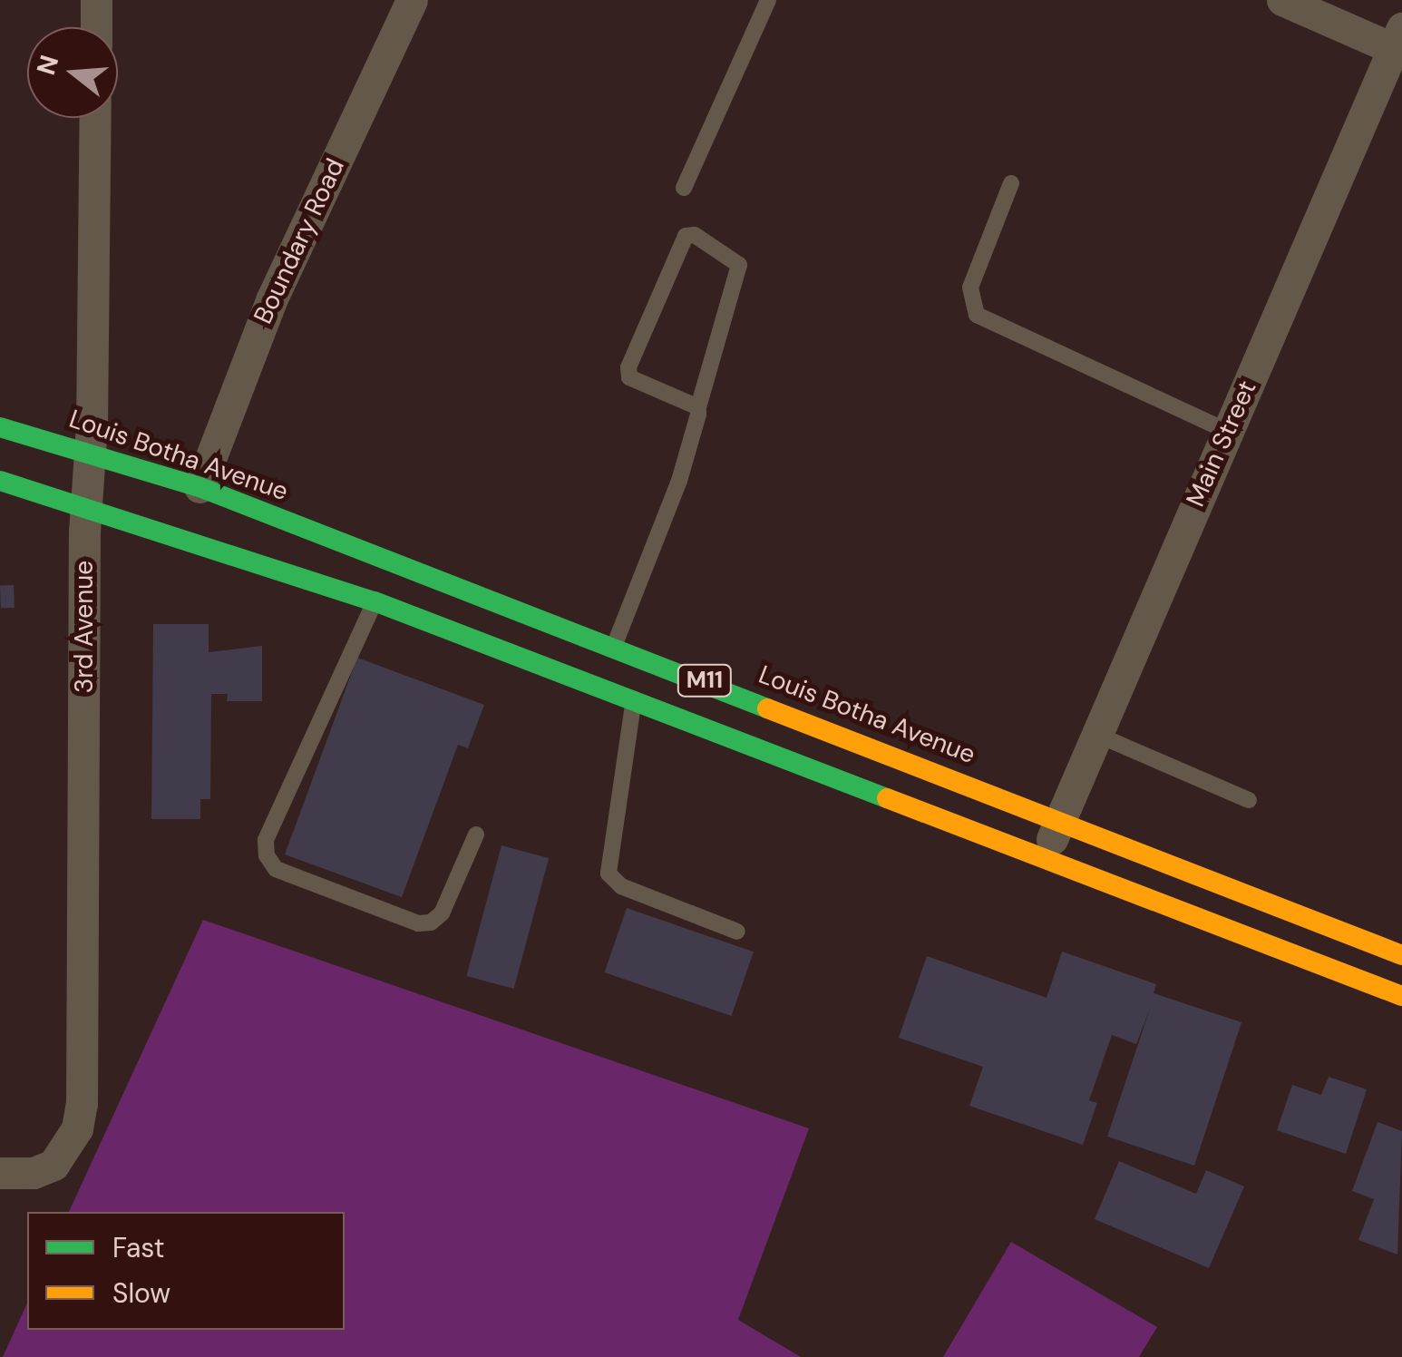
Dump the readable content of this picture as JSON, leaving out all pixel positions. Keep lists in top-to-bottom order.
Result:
{
  "streets": {
    "main road": ["Louis Botha Avenue", "M11"],
    "street": ["Boundary Road", "Main Street", "3rd Avenue"]
  },
  "crossings": [
    ["Boundary Road", "Louis Botha Avenue"],
    ["Main Street", "Louis Botha Avenue"],
    ["Main Street", "M11"],
    ["Louis Botha Avenue", "3rd Avenue"],
    ["3rd Avenue", "M11"]
  ],
  "legend": ["Fast", "Slow"],
  "north": "left"
}
